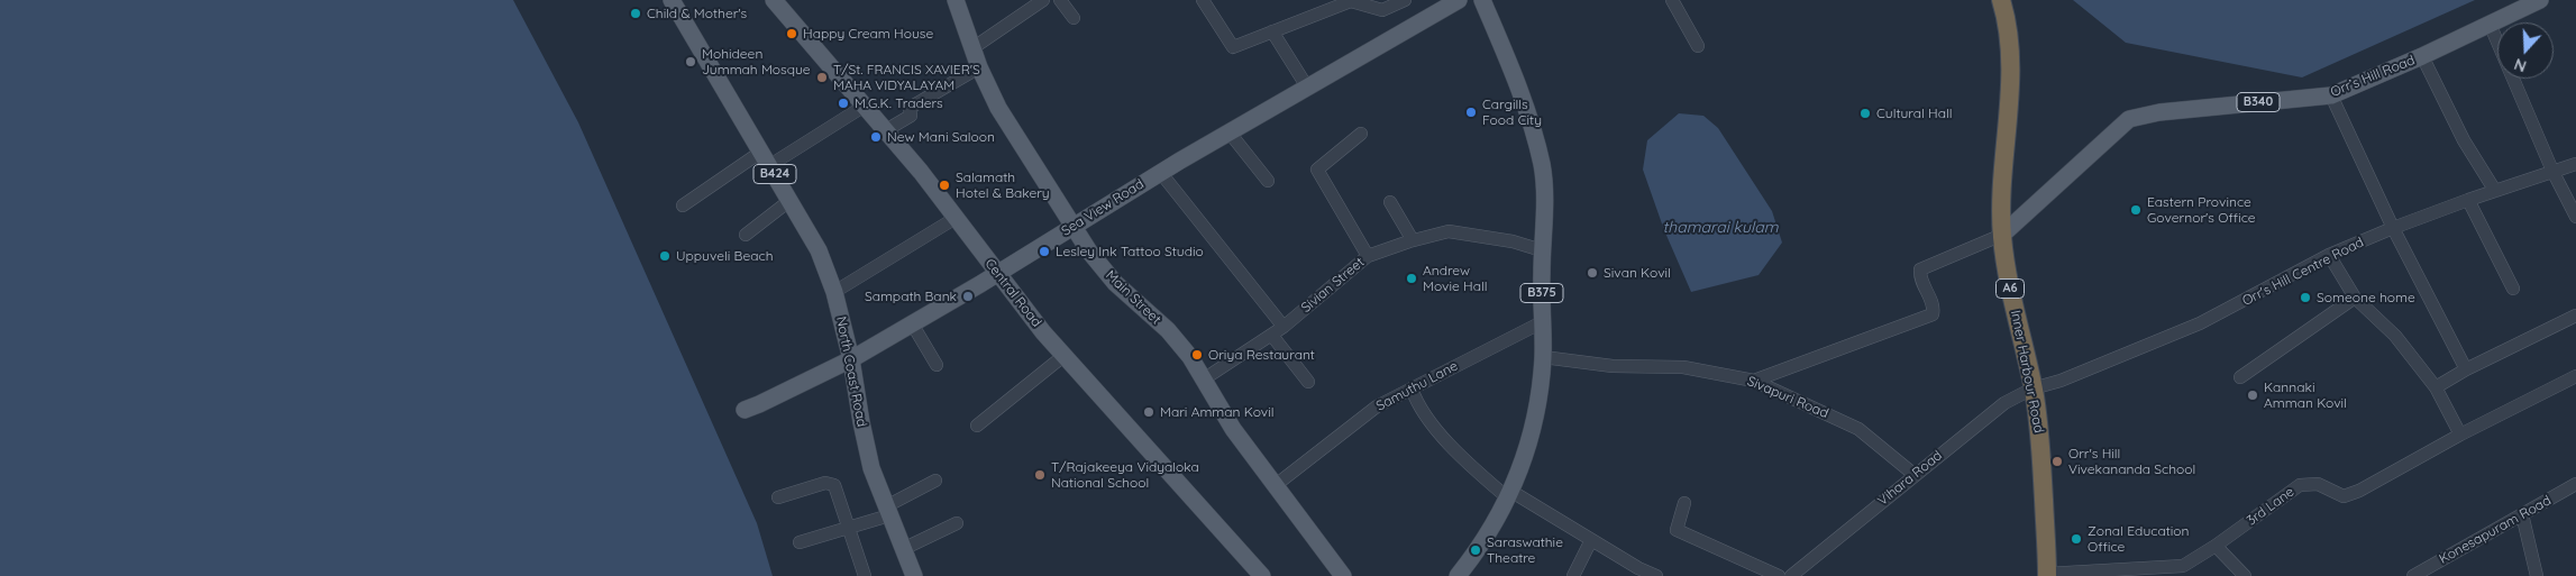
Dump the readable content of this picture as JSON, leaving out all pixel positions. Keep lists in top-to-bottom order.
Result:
{
  "streets": {
    "highway": ["A6", "Inner Harbour Road"],
    "main road": [
      "Orr’s Hill Road",
      "B340",
      "B424",
      "Sea View Road",
      "Central Road",
      "B375",
      "Main Street",
      "North Coast Road"
    ],
    "street": [
      "Orr's Hill Centre Road",
      "Sivian Street",
      "Samuthu Lane",
      "Sivapuri Road",
      "Vihara Road",
      "3rd Lane",
      "Konesapuram Road"
    ]
  },
  "crossings": [
    ["Orr’s Hill Road", "Inner Harbour Road"],
    ["Sea View Road", "Central Road"],
    ["Sea View Road", "Main Street"],
    ["Sea View Road", "North Coast Road"],
    ["Orr's Hill Centre Road", "Inner Harbour Road"],
    ["Orr's Hill Centre Road", "Vihara Road"],
    ["Sivian Street", "B375"],
    ["Sivian Street", "Main Street"],
    ["B375", "Samuthu Lane"],
    ["B375", "Sivapuri Road"],
    ["Main Street", "Samuthu Lane"],
    ["Inner Harbour Road", "Vihara Road"],
    ["Inner Harbour Road", "3rd Lane"],
    ["Sivapuri Road", "Vihara Road"]
  ],
  "water": ["thamarai kulam"],
  "places": [
    "Child & Mother's",
    "Happy Cream House",
    "Mohideen Jummah Mosque",
    "T/St. FRANCIS XAVIER'S MAHA VIDYALAYAM",
    "M.G.K. Traders",
    "Cargills Food City",
    "Cultural Hall",
    "New Mani Saloon",
    "Salamath Hotel & Bakery",
    "Eastern Province Governor's Office",
    "Lesley Ink Tattoo Studio",
    "Uppuveli Beach",
    "Sivan Kovil",
    "Andrew Movie Hall",
    "Sampath Bank",
    "Someone home",
    "Oriya Restaurant",
    "Kannaki Amman Kovil",
    "Mari Amman Kovil",
    "Orr's Hill Vivekananda School",
    "T/Rajakeeya Vidyaloka National School",
    "Zonal Education Office",
    "Saraswathie Theatre"
  ],
  "north": "bottom"
}
